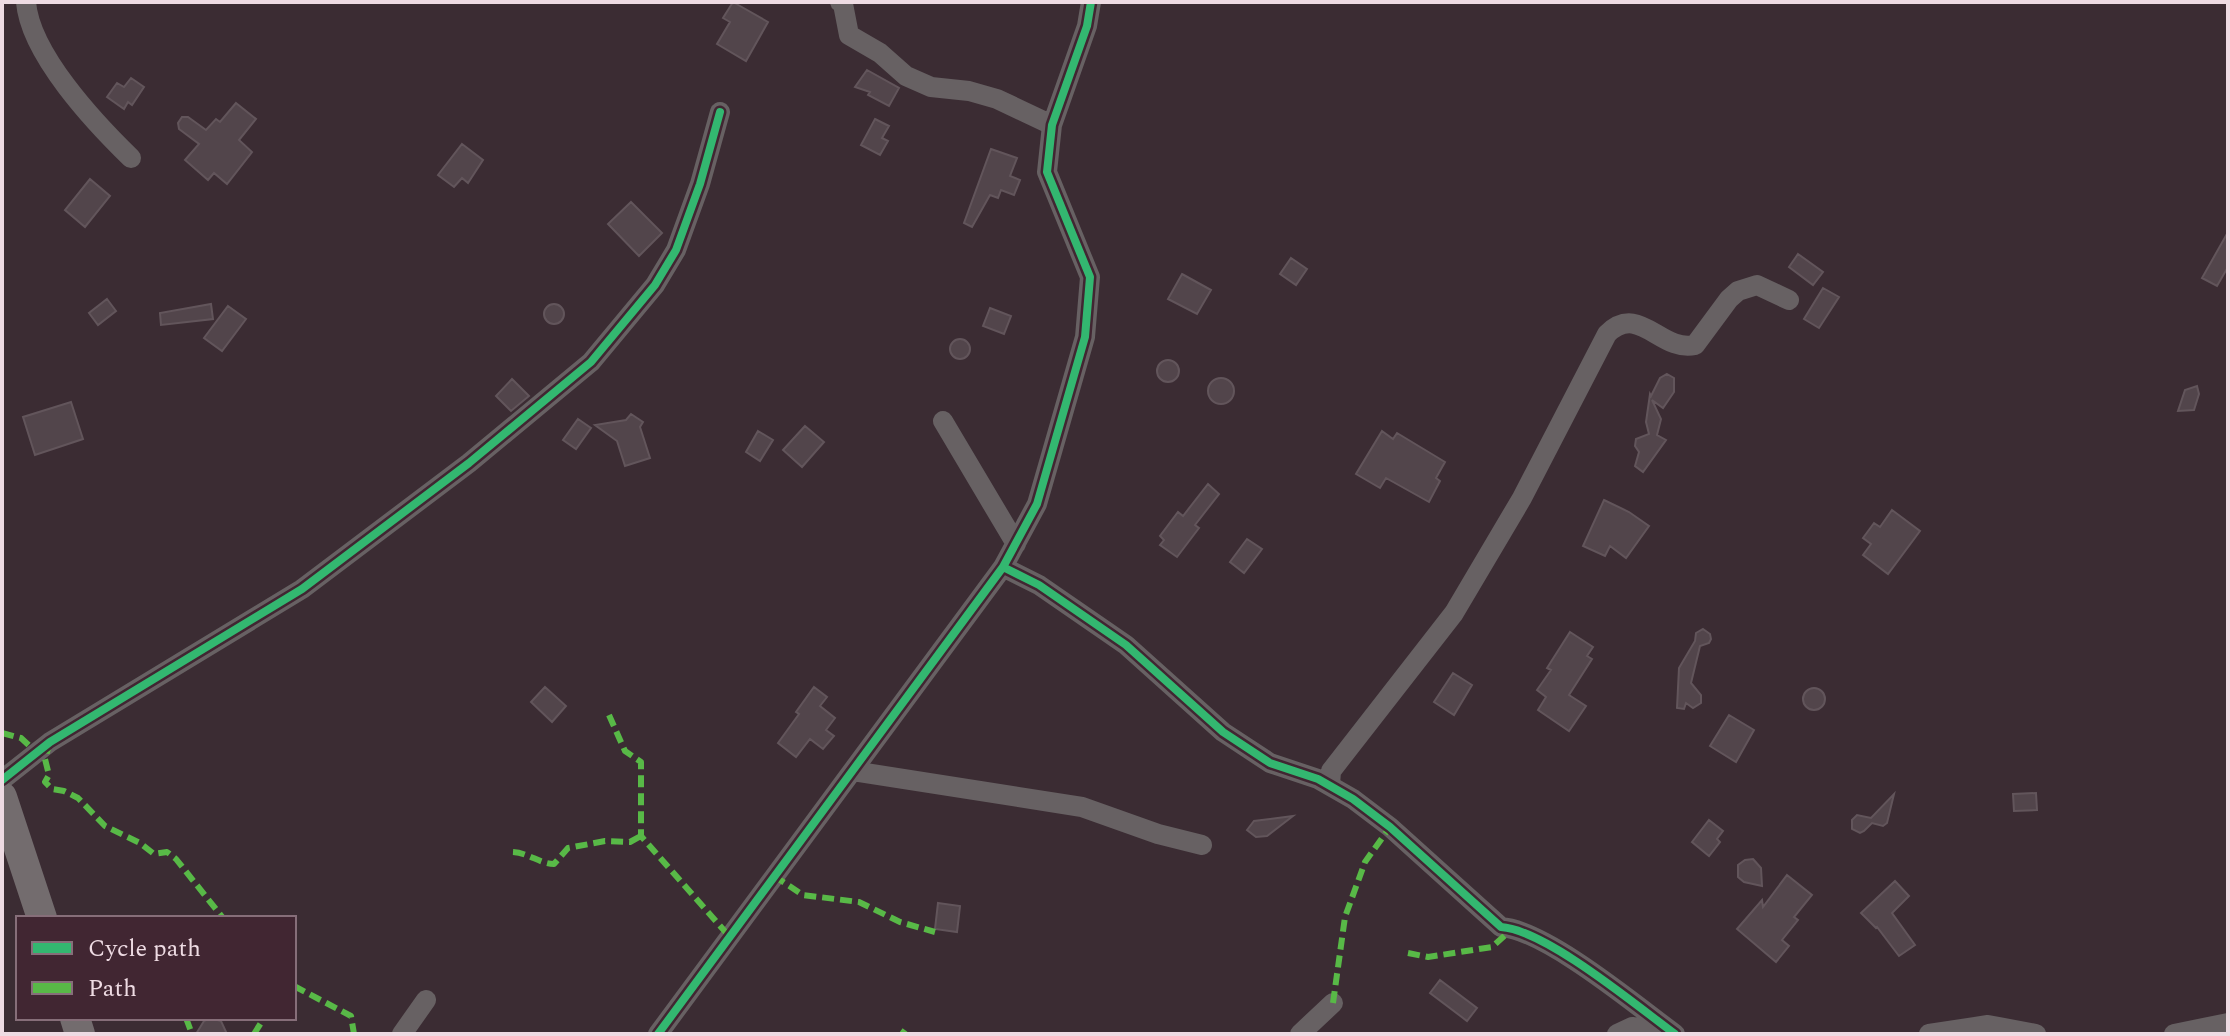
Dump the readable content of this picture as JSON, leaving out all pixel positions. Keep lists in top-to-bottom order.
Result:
{
  "legend": ["Cycle path", "Path"]
}
